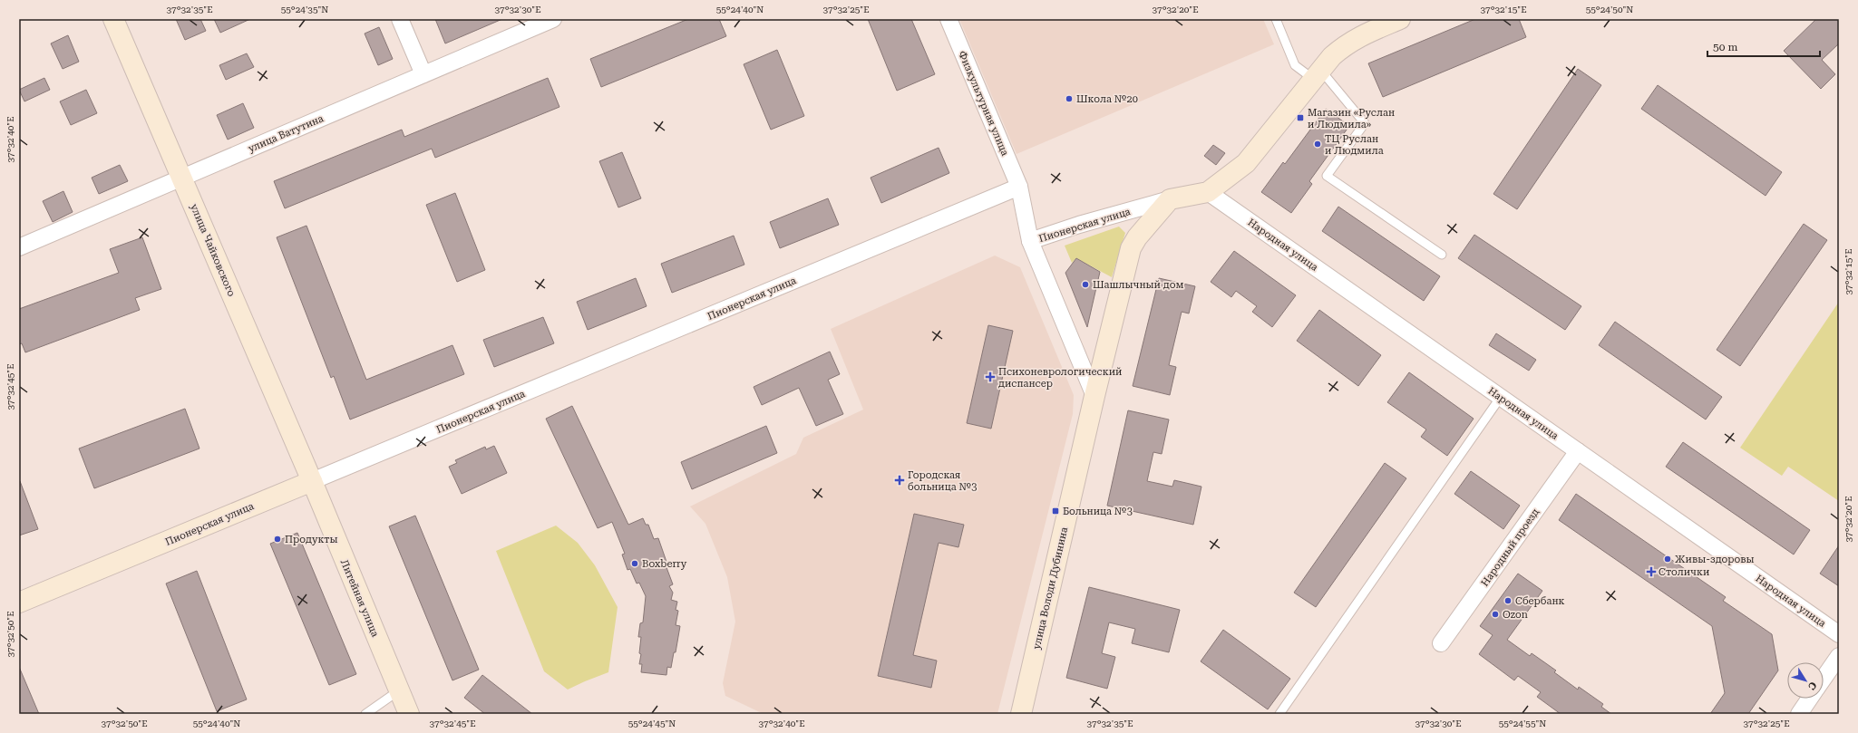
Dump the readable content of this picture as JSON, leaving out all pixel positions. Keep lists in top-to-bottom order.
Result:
{
  "streets": {
    "street": [
      "Физкультурная улица",
      "улица Ватутина",
      "Пионерская улица",
      "Народная улица",
      "улица Чайковского",
      "Народный проезд",
      "улица Володи Дубинина",
      "Литейная улица"
    ]
  },
  "crossings": [
    ["Физкультурная улица", "Пионерская улица"],
    ["улица Ватутина", "улица Чайковского"],
    ["Пионерская улица", "Народная улица"],
    ["Пионерская улица", "улица Чайковского"],
    ["Пионерская улица", "улица Володи Дубинина"],
    ["Пионерская улица", "Литейная улица"],
    ["Народная улица", "Народный проезд"],
    ["улица Чайковского", "Литейная улица"]
  ],
  "places": {
    "other": [
      "Школа №20",
      "ТЦ Руслан и Людмила",
      "Шашлычный дом",
      "Продукты",
      "Живы-здоровы",
      "Boxberry",
      "Сбербанк",
      "Ozon"
    ],
    "transit": ["Магазин «Руслан и Людмила»", "Больница №3"],
    "health": ["Психоневрологический диспансер", "Городская больница №3", "Столички"]
  },
  "scale_bar": "50 m",
  "north": "bottom right",
  "coordinates": [
    "37°32'35\"E",
    "55°24'35\"N",
    "37°32'30\"E",
    "55°24'40\"N",
    "37°32'25\"E",
    "37°32'20\"E",
    "37°32'15\"E",
    "55°24'50\"N",
    "37°32'40\"E",
    "37°32'45\"E",
    "37°32'50\"E",
    "55°24'45\"N",
    "55°24'55\"N"
  ]
}
